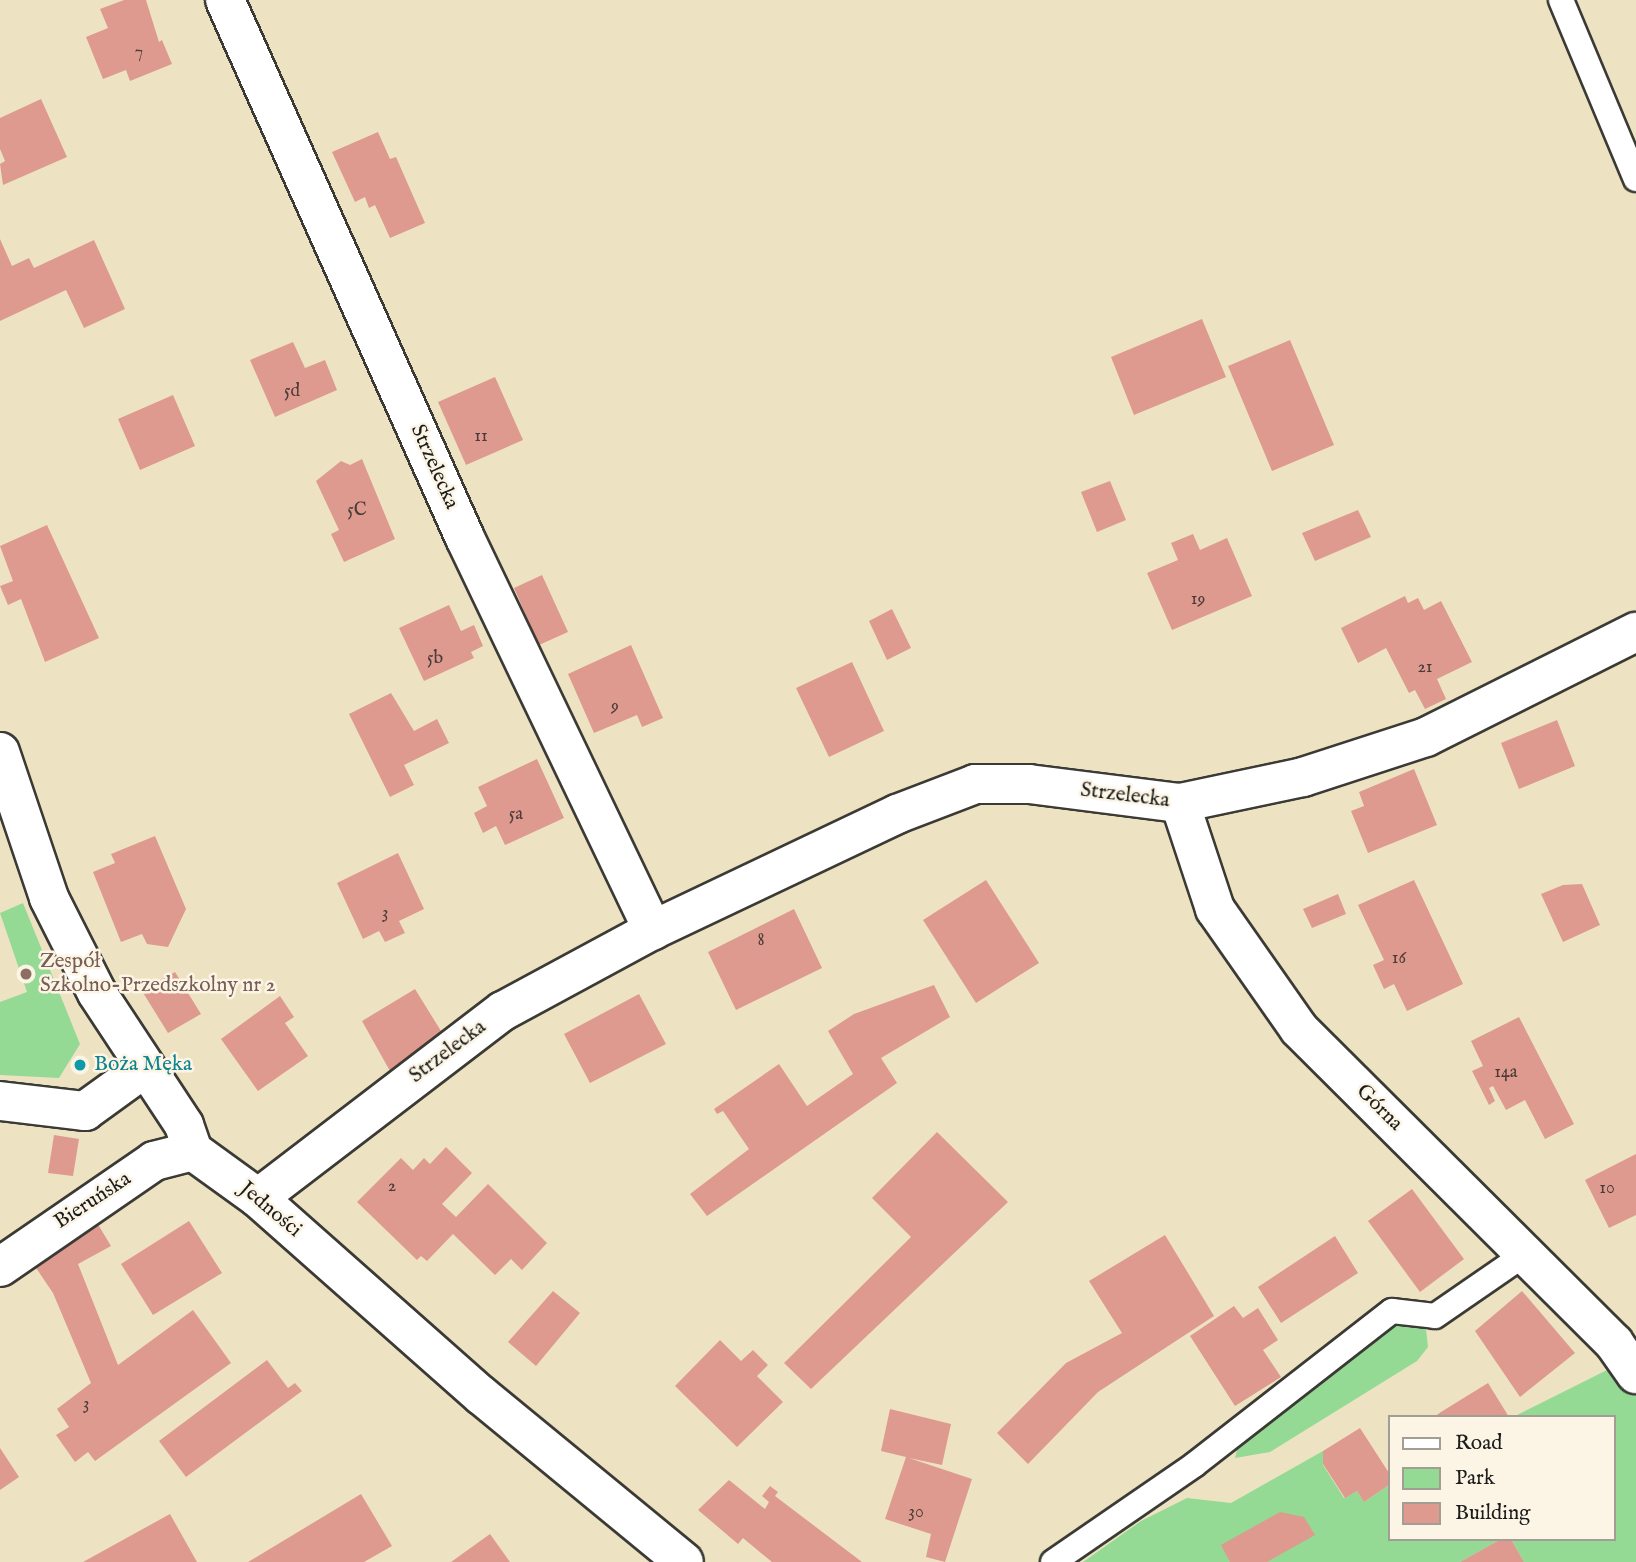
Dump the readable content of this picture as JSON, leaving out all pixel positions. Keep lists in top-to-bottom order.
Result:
{
  "streets": {
    "street": [
      "Strzelecka",
      "Górna",
      "Bieruńska",
      "Jedności"
    ]
  },
  "crossings": [
    ["Strzelecka", "Górna"],
    ["Strzelecka", "Jedności"],
    ["Bieruńska", "Jedności"]
  ],
  "places": ["Zespół Szkolno-Przedszkolny nr 2", "Boża Męka"],
  "house_numbers": [
    "7",
    "5d",
    "11",
    "5C",
    "19",
    "5b",
    "21",
    "9",
    "5a",
    "3",
    "8",
    "16",
    "14a",
    "2",
    "10",
    "3",
    "30"
  ],
  "legend": ["Road", "Park", "Building"]
}
